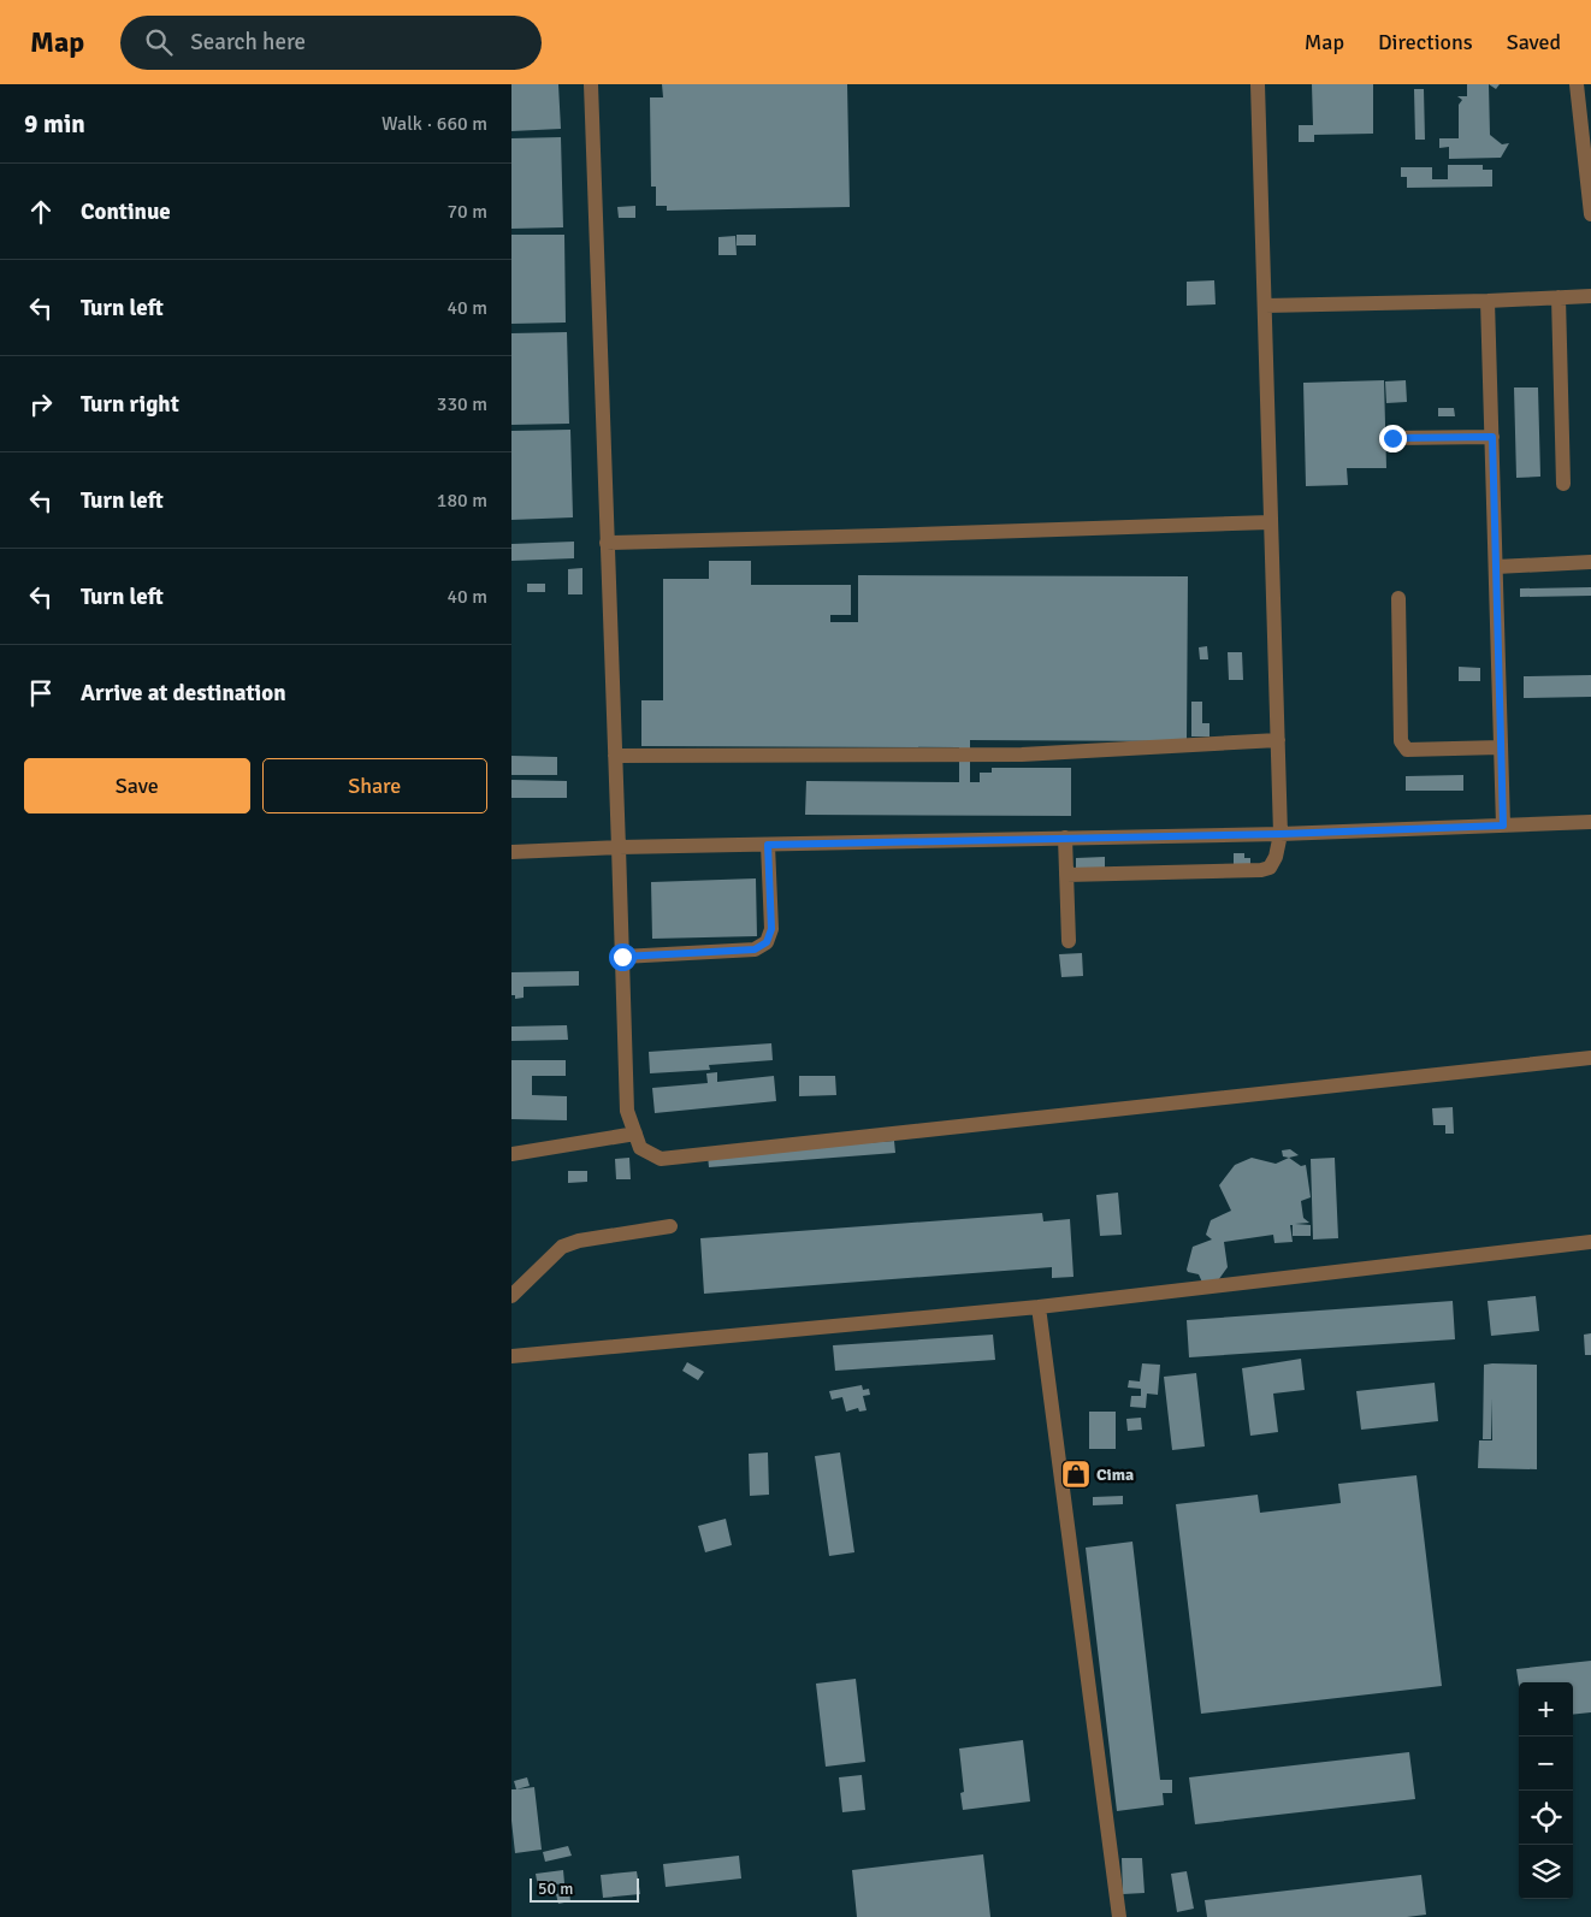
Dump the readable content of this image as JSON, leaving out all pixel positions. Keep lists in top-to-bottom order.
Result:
{
  "places": {
    "shop": ["Cima"]
  },
  "scale_bar": "50 m",
  "page": {
    "header": "Map",
    "search": "Search here",
    "nav": ["Map", "Directions", "Saved"],
    "heading": ["9 min", "Walk · 660 m"],
    "list": [
      ["Continue", "70 m"],
      ["Turn left", "40 m"],
      ["Turn right", "330 m"],
      ["Turn left", "180 m"],
      ["Turn left", "40 m"],
      "Arrive at destination"
    ],
    "buttons": ["Save", "Share"],
    "map_buttons": ["+", "−"],
    "scale": "50 m"
  }
}
